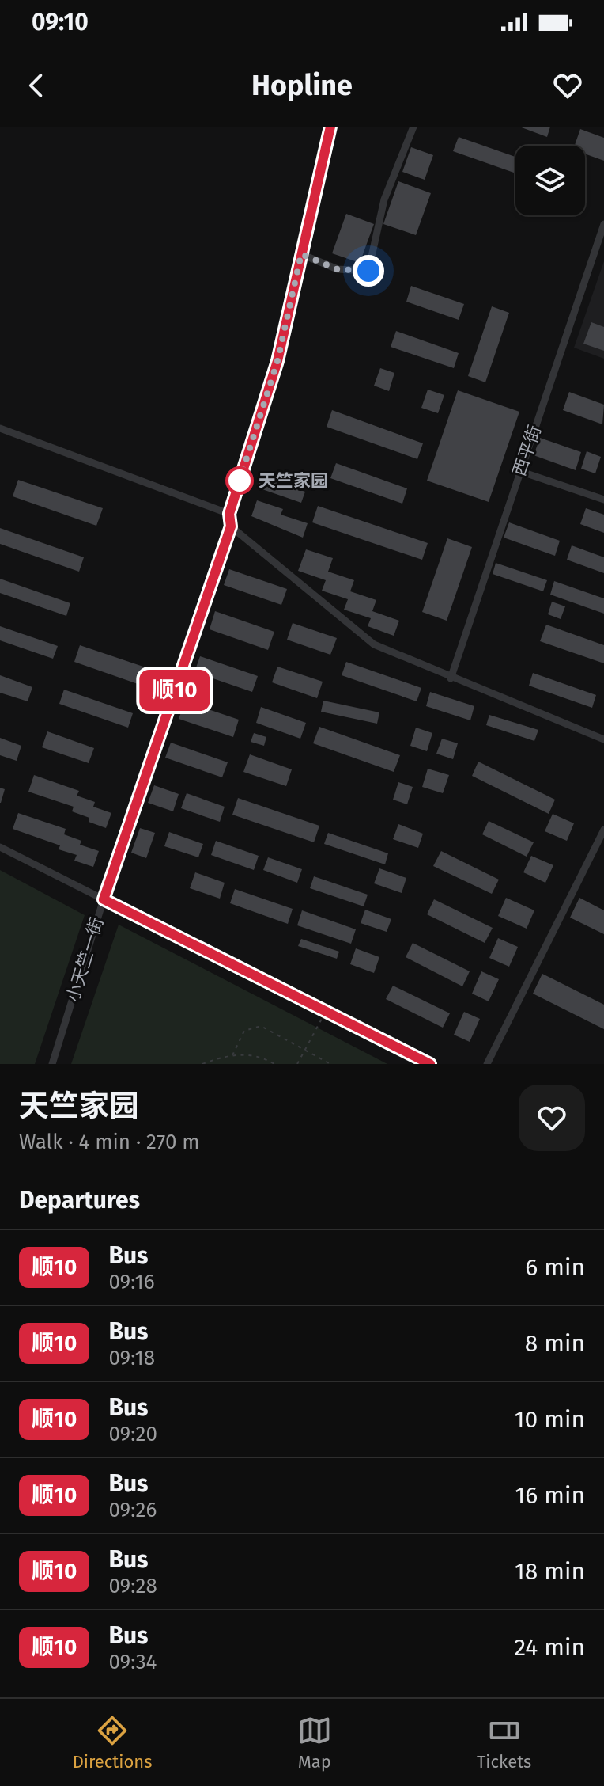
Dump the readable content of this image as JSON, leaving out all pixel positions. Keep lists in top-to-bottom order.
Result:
{
  "streets": {
    "street": ["西平街", "小天竺一街"]
  },
  "places": ["天竺家园"],
  "lines": ["bus line 顺10"],
  "page": {
    "status": "09:10",
    "header": "Hopline",
    "on_map": "顺10",
    "heading": [
      ["天竺家园", "Walk · 4 min · 270 m"],
      "Departures"
    ],
    "list": [
      {
        "mark": "顺10",
        "name": "Bus",
        "note": "09:16",
        "value": "6 min"
      },
      {
        "mark": "顺10",
        "name": "Bus",
        "note": "09:18",
        "value": "8 min"
      },
      {
        "mark": "顺10",
        "name": "Bus",
        "note": "09:20",
        "value": "10 min"
      },
      {
        "mark": "顺10",
        "name": "Bus",
        "note": "09:26",
        "value": "16 min"
      },
      {
        "mark": "顺10",
        "name": "Bus",
        "note": "09:28",
        "value": "18 min"
      },
      {
        "mark": "顺10",
        "name": "Bus",
        "note": "09:34",
        "value": "24 min"
      }
    ],
    "tabs": ["Directions", "Map", "Tickets"]
  }
}
